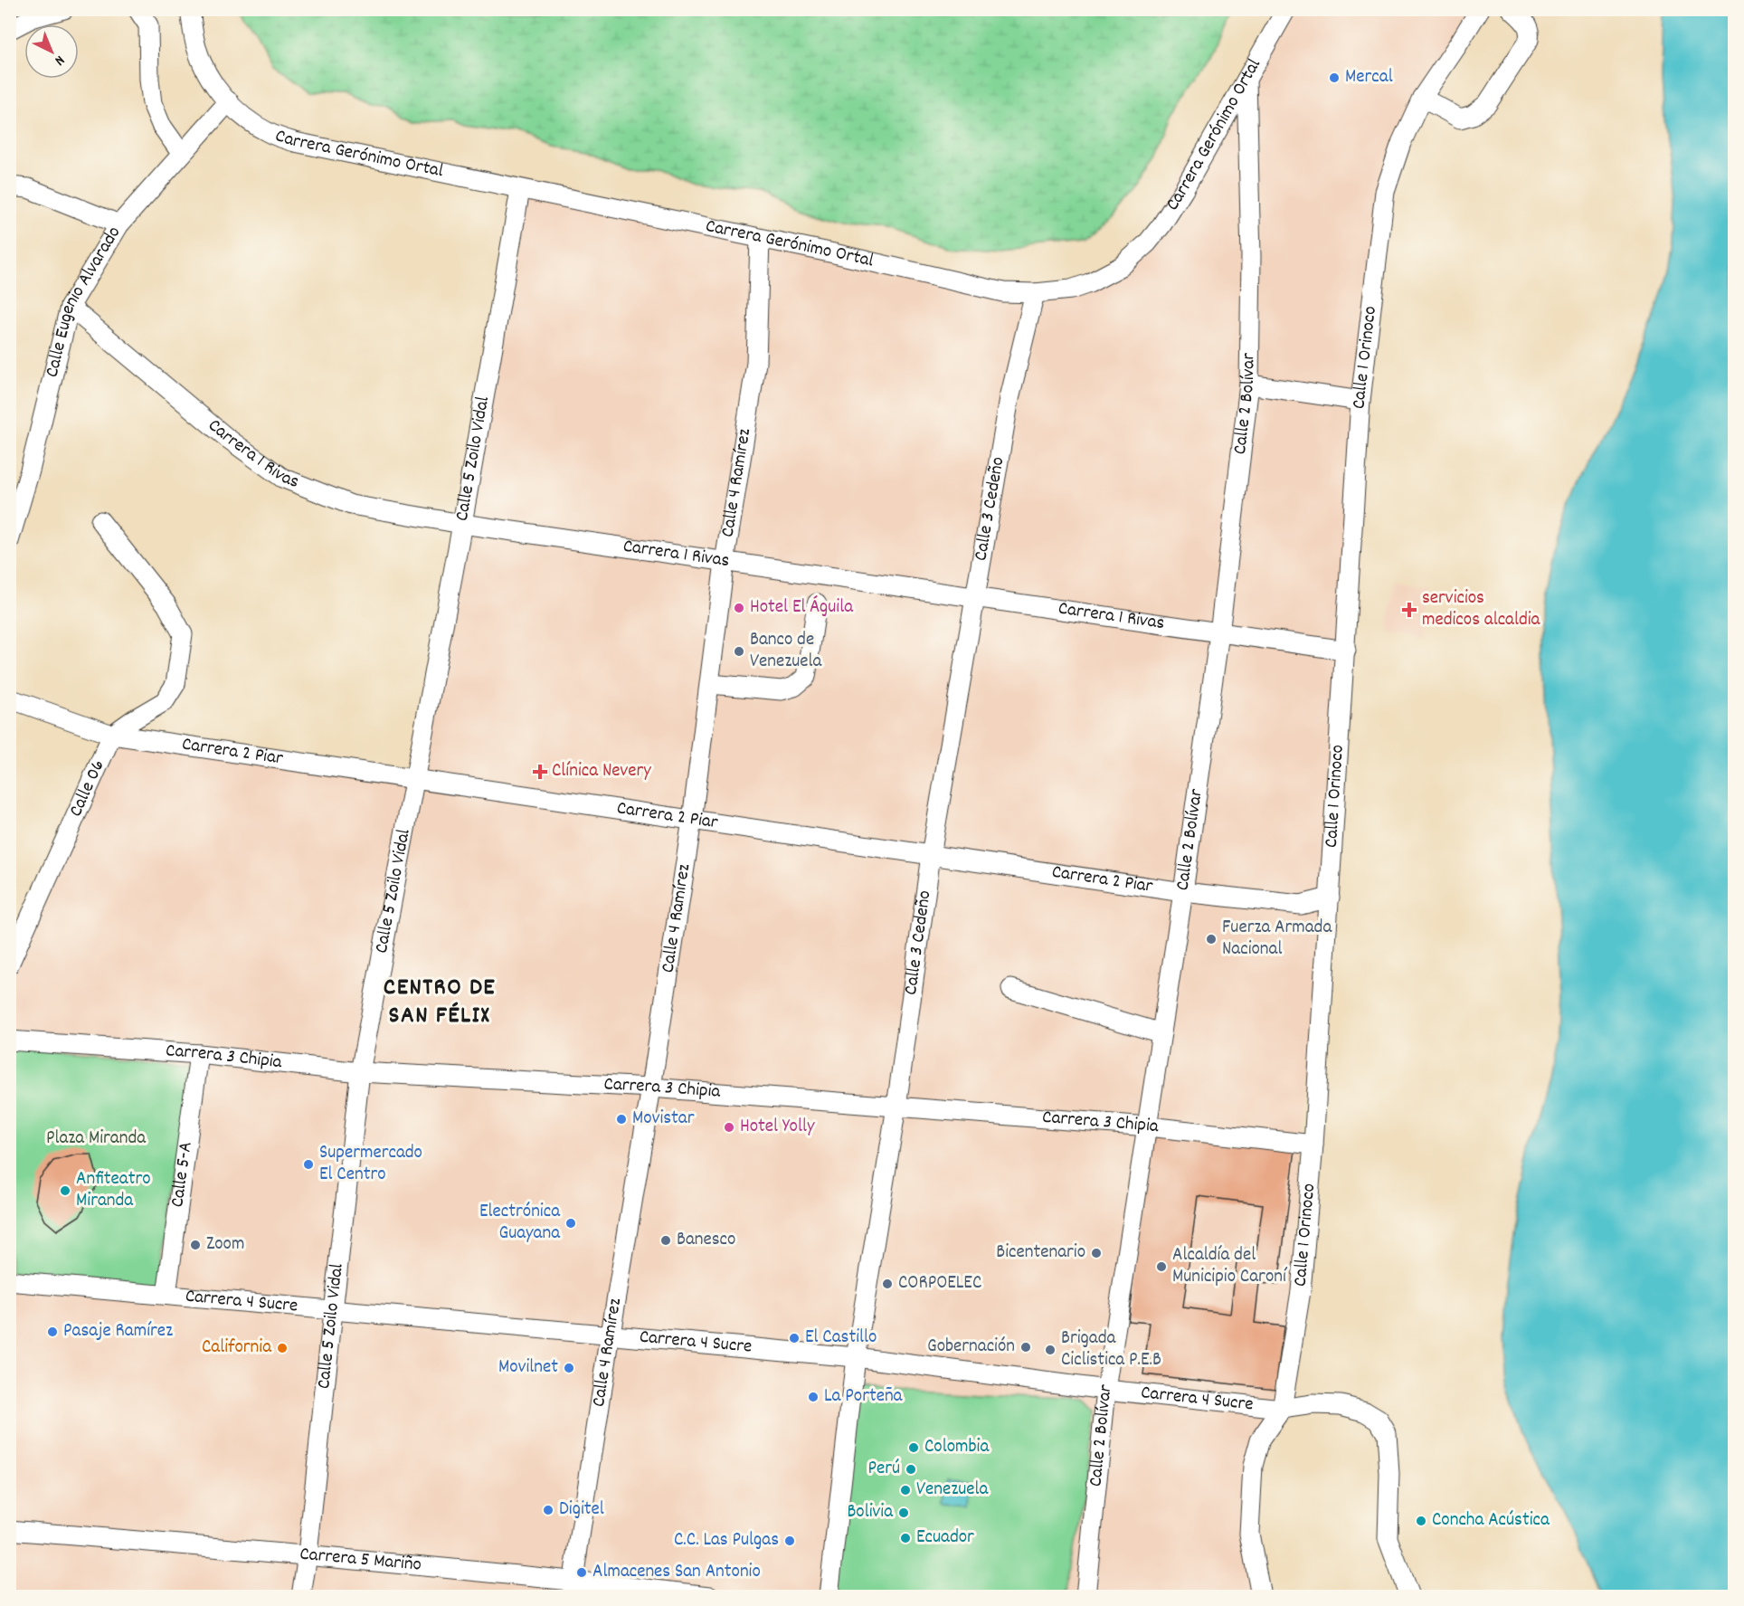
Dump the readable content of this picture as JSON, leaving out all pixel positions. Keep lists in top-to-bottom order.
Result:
{
  "streets": {
    "street": [
      "Carrera Gerónimo Ortal",
      "Calle Eugenio Alvarado",
      "Calle 1 Orinoco",
      "Calle 2 Bolívar",
      "Carrera 1 Rivas",
      "Calle 5 Zoilo Vidal",
      "Calle 4 Ramírez",
      "Calle 3 Cedeño",
      "Carrera 2 Piar",
      "Calle 06",
      "Carrera 3 Chipia",
      "Calle 5-A",
      "Carrera 4 Sucre",
      "Carrera 5 Mariño"
    ]
  },
  "crossings": [
    ["Carrera Gerónimo Ortal", "Calle Eugenio Alvarado"],
    ["Carrera Gerónimo Ortal", "Calle 2 Bolívar"],
    ["Carrera Gerónimo Ortal", "Calle 5 Zoilo Vidal"],
    ["Carrera Gerónimo Ortal", "Calle 4 Ramírez"],
    ["Carrera Gerónimo Ortal", "Calle 3 Cedeño"],
    ["Calle Eugenio Alvarado", "Carrera 1 Rivas"],
    ["Calle 1 Orinoco", "Carrera 1 Rivas"],
    ["Calle 1 Orinoco", "Carrera 2 Piar"],
    ["Calle 1 Orinoco", "Carrera 3 Chipia"],
    ["Calle 1 Orinoco", "Carrera 4 Sucre"],
    ["Calle 2 Bolívar", "Carrera 1 Rivas"],
    ["Calle 2 Bolívar", "Carrera 2 Piar"],
    ["Calle 2 Bolívar", "Carrera 3 Chipia"],
    ["Calle 2 Bolívar", "Carrera 4 Sucre"],
    ["Carrera 1 Rivas", "Calle 5 Zoilo Vidal"],
    ["Carrera 1 Rivas", "Calle 4 Ramírez"],
    ["Carrera 1 Rivas", "Calle 3 Cedeño"],
    ["Calle 5 Zoilo Vidal", "Carrera 2 Piar"],
    ["Calle 5 Zoilo Vidal", "Carrera 3 Chipia"],
    ["Calle 5 Zoilo Vidal", "Carrera 4 Sucre"],
    ["Calle 5 Zoilo Vidal", "Carrera 5 Mariño"],
    ["Calle 4 Ramírez", "Carrera 2 Piar"],
    ["Calle 4 Ramírez", "Carrera 3 Chipia"],
    ["Calle 4 Ramírez", "Carrera 4 Sucre"],
    ["Calle 4 Ramírez", "Carrera 5 Mariño"],
    ["Calle 3 Cedeño", "Carrera 2 Piar"],
    ["Calle 3 Cedeño", "Carrera 3 Chipia"],
    ["Calle 3 Cedeño", "Carrera 4 Sucre"],
    ["Carrera 2 Piar", "Calle 06"],
    ["Carrera 3 Chipia", "Calle 5-A"],
    ["Calle 5-A", "Carrera 4 Sucre"]
  ],
  "districts": ["CENTRO DE SAN FÉLIX"],
  "parks": ["Plaza Miranda"],
  "places": {
    "other": [
      "Mercal",
      "Hotel El Águila",
      "Banco de Venezuela",
      "Fuerza Armada Nacional",
      "Movistar",
      "Hotel Yolly",
      "Supermercado El Centro",
      "Anfiteatro Miranda",
      "Electrónica Guayana",
      "Banesco",
      "Zoom",
      "Bicentenario",
      "Alcaldía del Municipio Caroní",
      "CORPOELEC",
      "Pasaje Ramírez",
      "El Castillo",
      "Gobernación",
      "California",
      "Brigada Ciclistica P.E.B",
      "Movilnet",
      "La Porteña",
      "Colombia",
      "Perú",
      "Venezuela",
      "Digitel",
      "Bolivia",
      "Concha Acústica",
      "Ecuador",
      "C.C. Las Pulgas",
      "Almacenes San Antonio"
    ],
    "health": ["servicios medicos alcaldia", "Clínica Nevery"]
  },
  "north": "bottom right"
}
